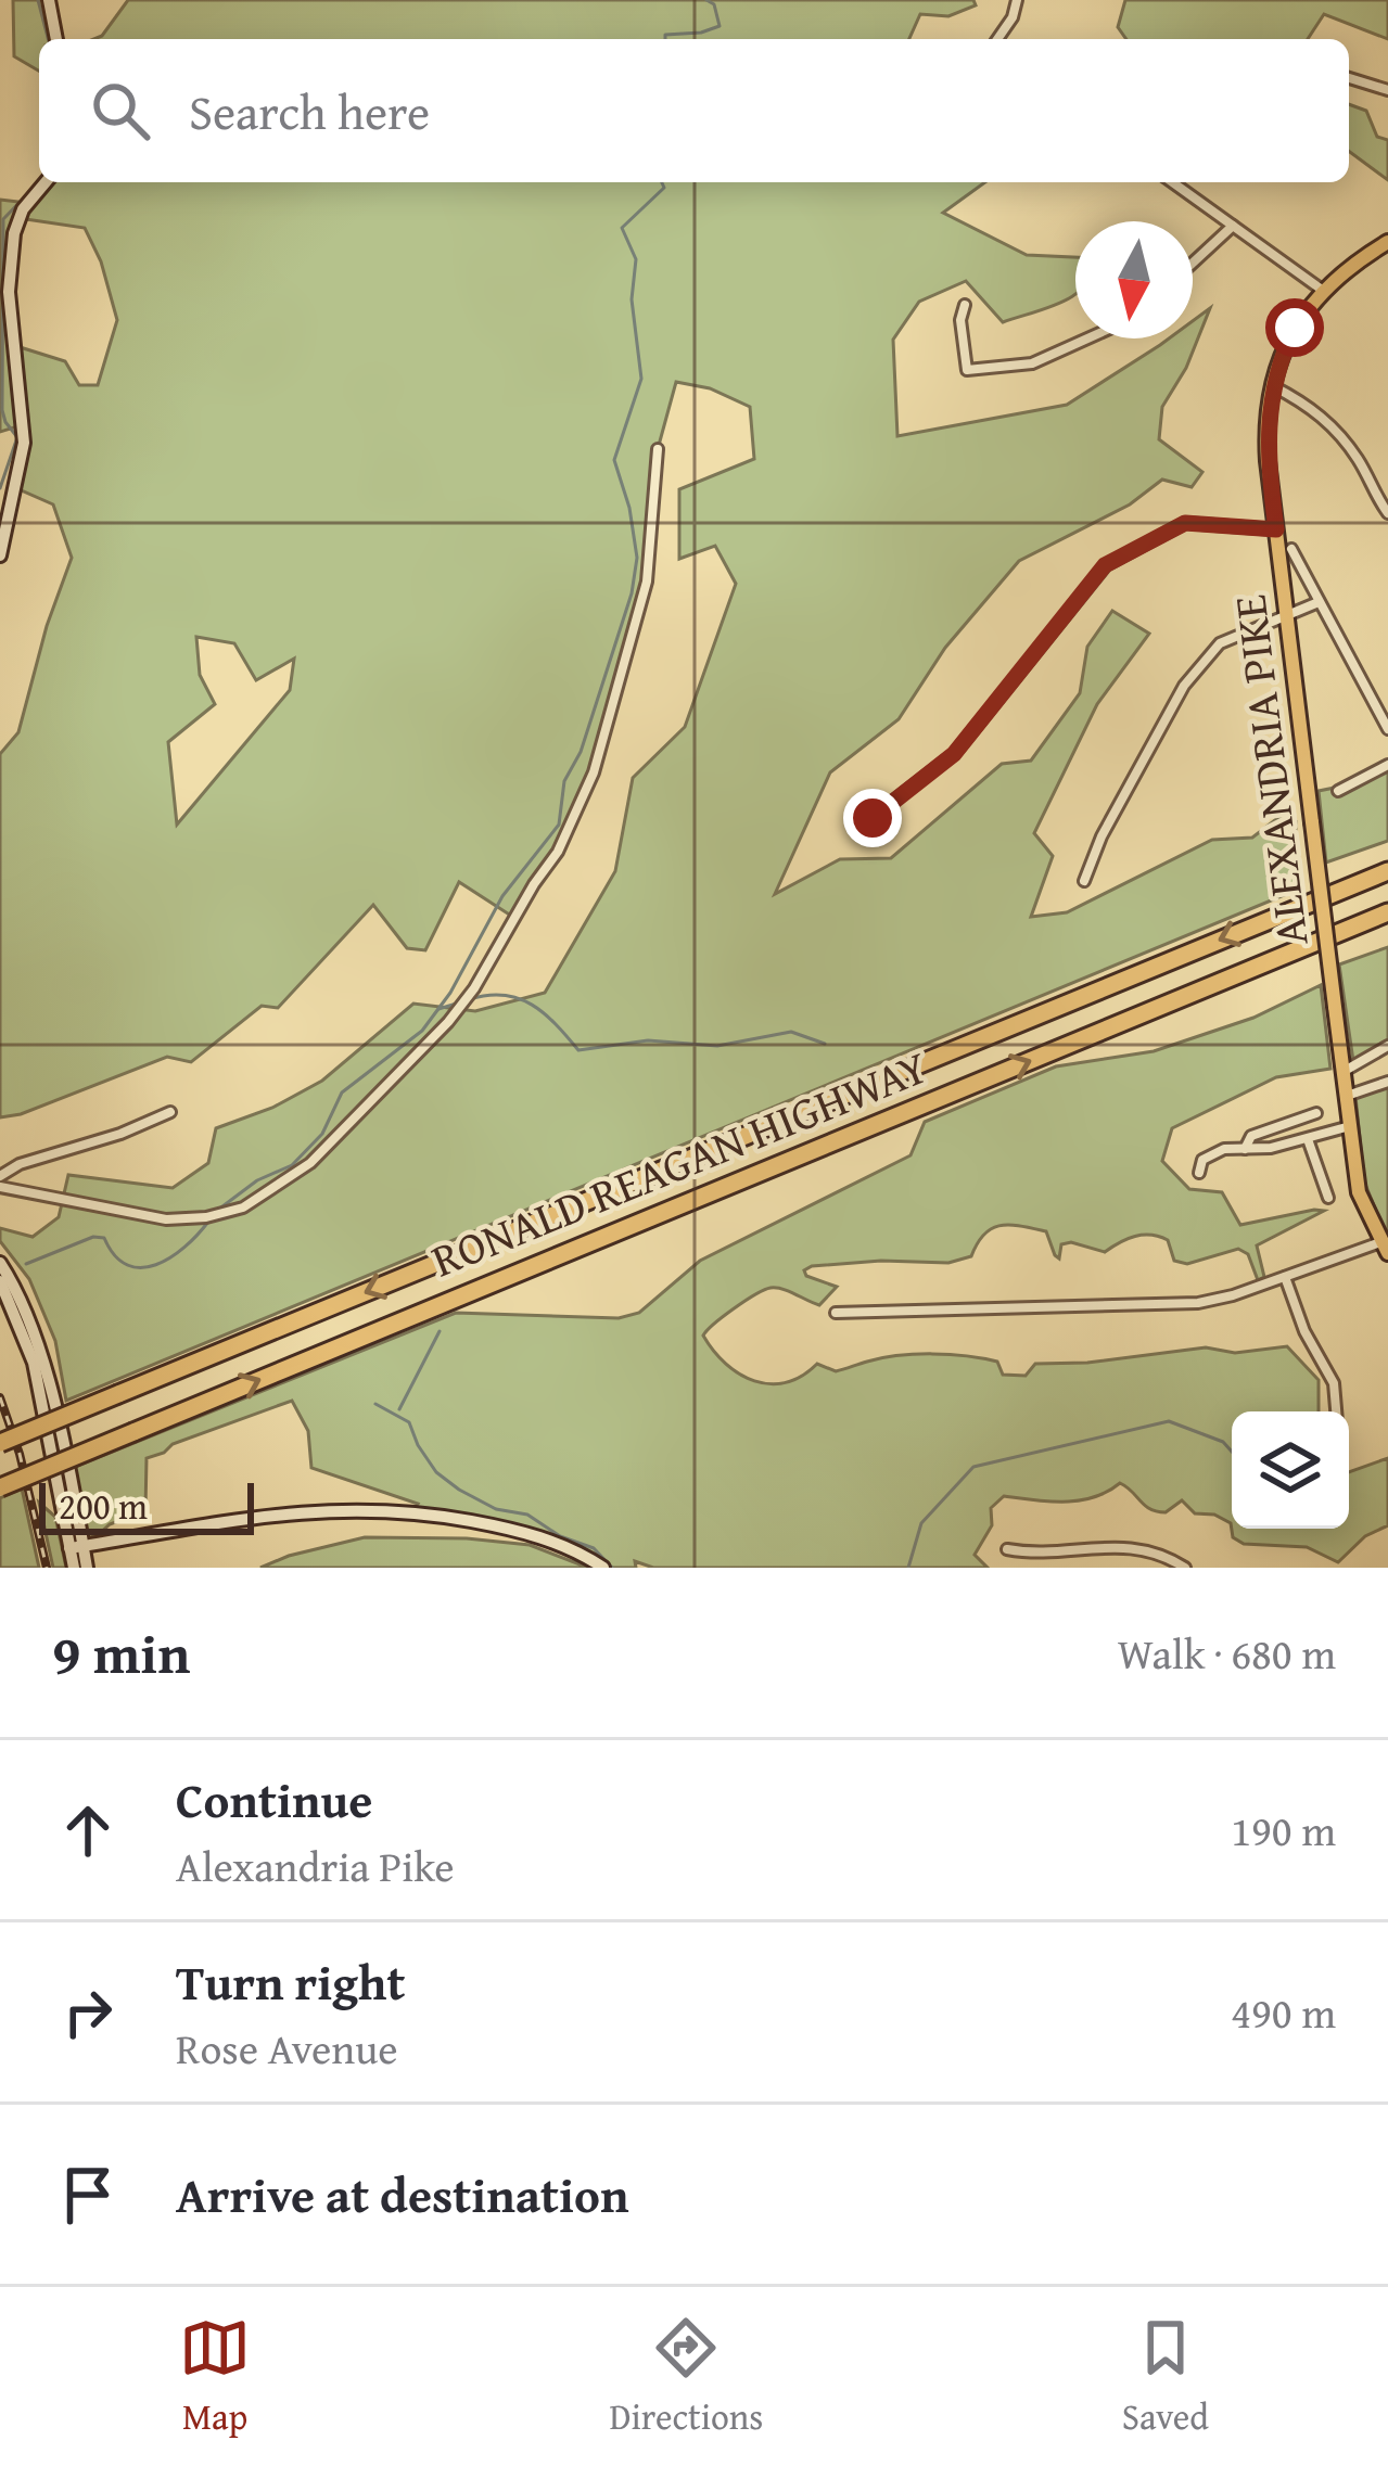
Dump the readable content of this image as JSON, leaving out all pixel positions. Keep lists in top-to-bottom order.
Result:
{
  "streets": {
    "highway": ["RONALD REAGAN HIGHWAY"],
    "main road": ["ALEXANDRIA PIKE"]
  },
  "scale_bar": "200 m",
  "north": "bottom",
  "page": {
    "search": "Search here",
    "scale": "200 m",
    "heading": ["9 min", "Walk · 680 m"],
    "list": [
      ["Continue", "Alexandria Pike", "190 m"],
      ["Turn right", "Rose Avenue", "490 m"],
      "Arrive at destination"
    ],
    "nav": ["Map", "Directions", "Saved"]
  }
}
